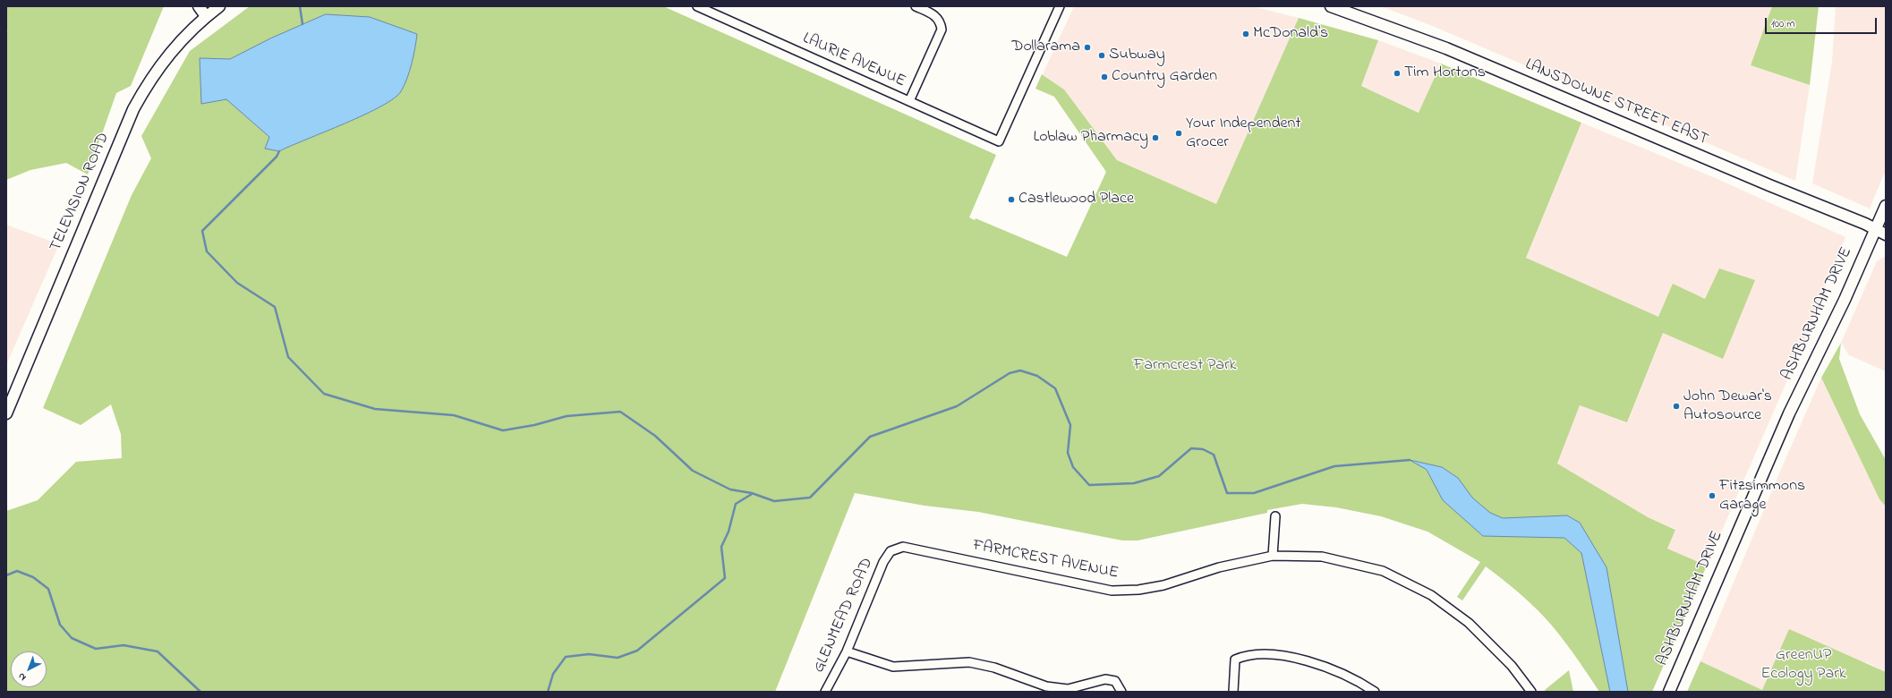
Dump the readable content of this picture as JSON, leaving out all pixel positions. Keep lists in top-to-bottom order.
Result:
{
  "streets": {
    "main road": ["LANSDOWNE STREET EAST", "TELEVISION ROAD", "ASHBURNHAM DRIVE"],
    "street": ["LAURIE AVENUE", "FARMCREST AVENUE", "GLENMEAD ROAD"]
  },
  "crossings": [
    ["LANSDOWNE STREET EAST", "ASHBURNHAM DRIVE"],
    ["FARMCREST AVENUE", "GLENMEAD ROAD"]
  ],
  "parks": ["Farmcrest Park", "GreenUP Ecology Park"],
  "places": [
    "McDonald's",
    "Dollarama",
    "Subway",
    "Tim Hortons",
    "Country Garden",
    "Your Independent Grocer",
    "Loblaw Pharmacy",
    "Castlewood Place",
    "John Dewar's Autosource",
    "Fitzsimmons Garage"
  ],
  "scale_bar": "100 m",
  "north": "bottom left"
}
